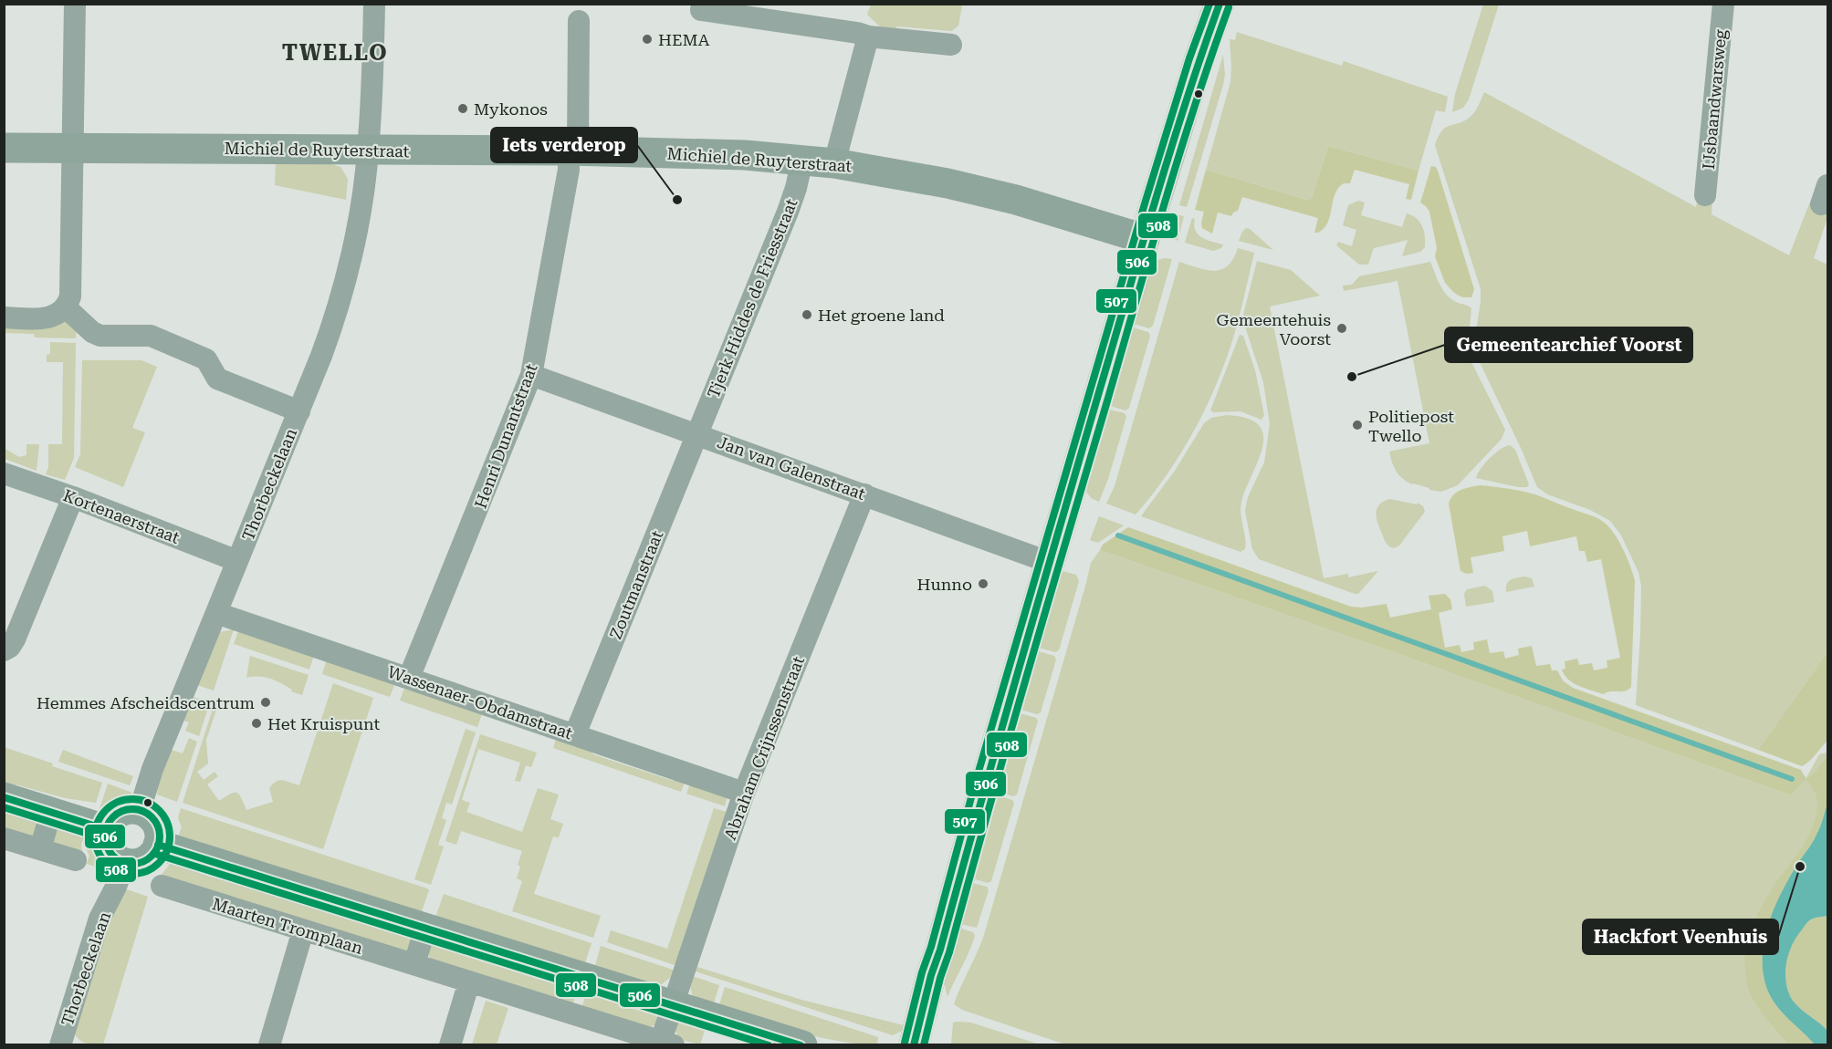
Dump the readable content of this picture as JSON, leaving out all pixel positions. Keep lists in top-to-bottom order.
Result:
{
  "streets": {
    "street": [
      "IJsbaandwarsweg",
      "Michiel de Ruyterstraat",
      "Tjerk Hiddes de Friesstraat",
      "Henri Dunantstraat",
      "Jan van Galenstraat",
      "Thorbeckelaan",
      "Kortenaerstraat",
      "Zoutmanstraat",
      "Wassenaer-Obdamstraat",
      "Abraham Crijnssenstraat",
      "Maarten Tromplaan"
    ]
  },
  "crossings": [
    ["Michiel de Ruyterstraat", "Tjerk Hiddes de Friesstraat"],
    ["Michiel de Ruyterstraat", "Henri Dunantstraat"],
    ["Michiel de Ruyterstraat", "Thorbeckelaan"],
    ["Tjerk Hiddes de Friesstraat", "Jan van Galenstraat"],
    ["Tjerk Hiddes de Friesstraat", "Zoutmanstraat"],
    ["Henri Dunantstraat", "Jan van Galenstraat"],
    ["Henri Dunantstraat", "Wassenaer-Obdamstraat"],
    ["Jan van Galenstraat", "Zoutmanstraat"],
    ["Jan van Galenstraat", "Abraham Crijnssenstraat"],
    ["Thorbeckelaan", "Kortenaerstraat"],
    ["Thorbeckelaan", "Wassenaer-Obdamstraat"],
    ["Zoutmanstraat", "Wassenaer-Obdamstraat"],
    ["Wassenaer-Obdamstraat", "Abraham Crijnssenstraat"],
    ["Abraham Crijnssenstraat", "Maarten Tromplaan"]
  ],
  "districts": ["TWELLO"],
  "places": [
    "HEMA",
    "Mykonos",
    "Iets verderop",
    "Het groene land",
    "Gemeentehuis Voorst",
    "Gemeentearchief Voorst",
    "Politiepost Twello",
    "Hunno",
    "Hemmes Afscheidscentrum",
    "Het Kruispunt",
    "Hackfort Veenhuis"
  ],
  "lines": ["transit line 506", "transit line 507", "transit line 508"]
}
